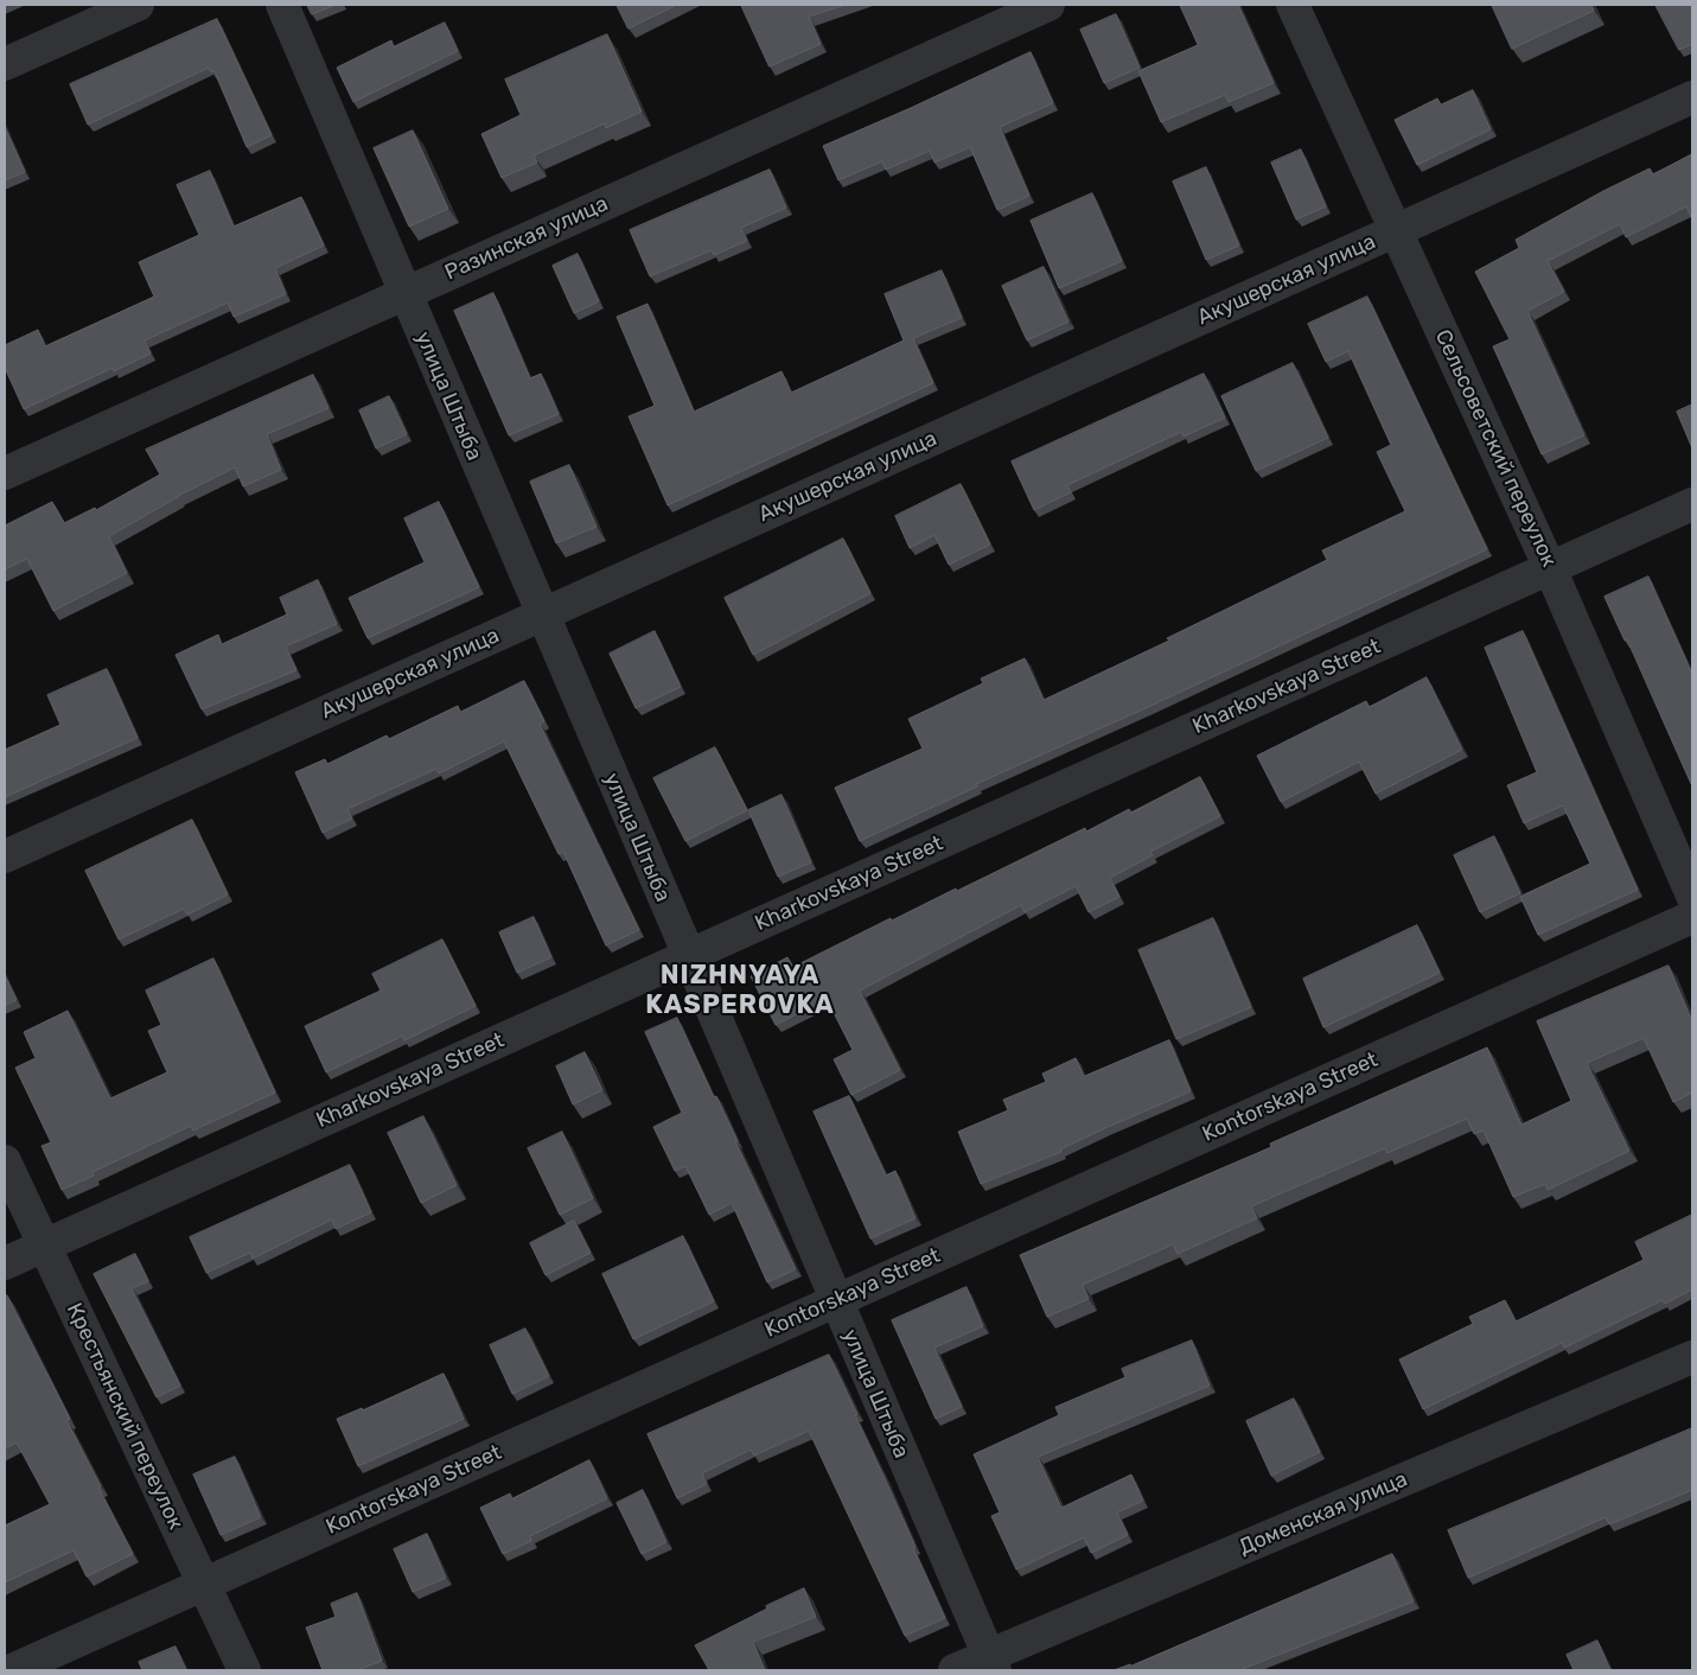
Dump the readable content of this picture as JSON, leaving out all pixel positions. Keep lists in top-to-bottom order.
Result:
{
  "streets": {
    "street": [
      "Разинская улица",
      "Акушерская улица",
      "улица Штыба",
      "Сельсоветский переулок",
      "Kharkovskaya Street",
      "Kontorskaya Street",
      "Крестьянский переулок",
      "Доменская улица"
    ]
  },
  "crossings": [
    ["Разинская улица", "улица Штыба"],
    ["Акушерская улица", "улица Штыба"],
    ["Акушерская улица", "Сельсоветский переулок"],
    ["улица Штыба", "Kharkovskaya Street"],
    ["улица Штыба", "Kontorskaya Street"],
    ["улица Штыба", "Доменская улица"],
    ["Сельсоветский переулок", "Kharkovskaya Street"],
    ["Kharkovskaya Street", "Крестьянский переулок"],
    ["Kontorskaya Street", "Крестьянский переулок"]
  ],
  "districts": ["NIZHNYAYA KASPEROVKA"]
}
